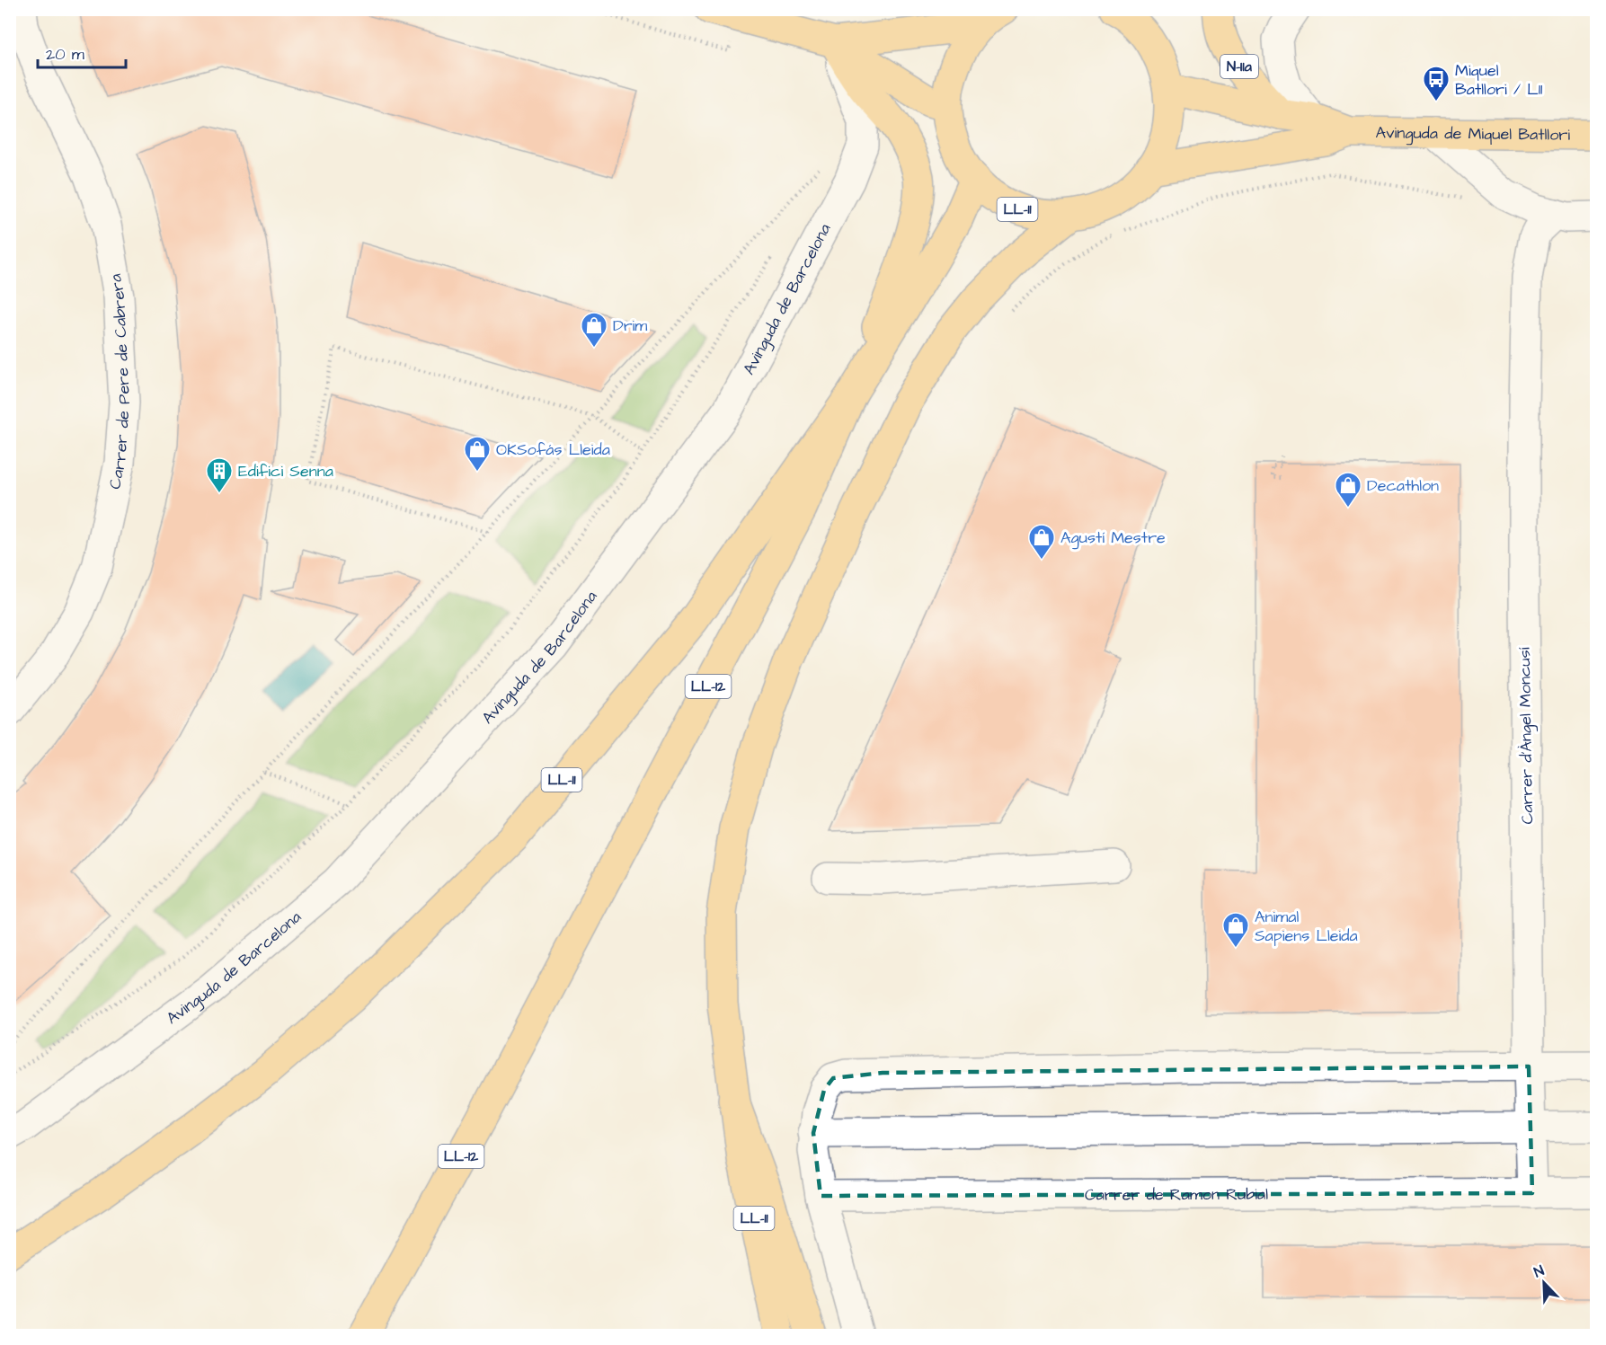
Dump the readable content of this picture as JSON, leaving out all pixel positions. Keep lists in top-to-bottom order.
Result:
{
  "streets": {
    "main road": [
      "N-IIa",
      "Avinguda de Miquel Batllori",
      "LL-11",
      "LL-12"
    ],
    "street": [
      "Avinguda de Barcelona",
      "Carrer de Pere de Cabrera",
      "Carrer d'Àngel Moncusí",
      "Carrer de Ramon Rubial"
    ]
  },
  "crossings": [
    ["N-IIa", "Avinguda de Miquel Batllori"],
    ["Avinguda de Miquel Batllori", "LL-11"],
    ["LL-11", "LL-12"],
    ["Carrer d'Àngel Moncusí", "Carrer de Ramon Rubial"]
  ],
  "places": {
    "bus stop": ["Miquel Batllori / L11"],
    "shop": [
      "Drim",
      "OKSofás Lleida",
      "Decathlon",
      "Agustí Mestre",
      "Animal Sapiens Lleida"
    ],
    "building": ["Edifici Senna"]
  },
  "scale_bar": "20 m",
  "north": "top left"
}
